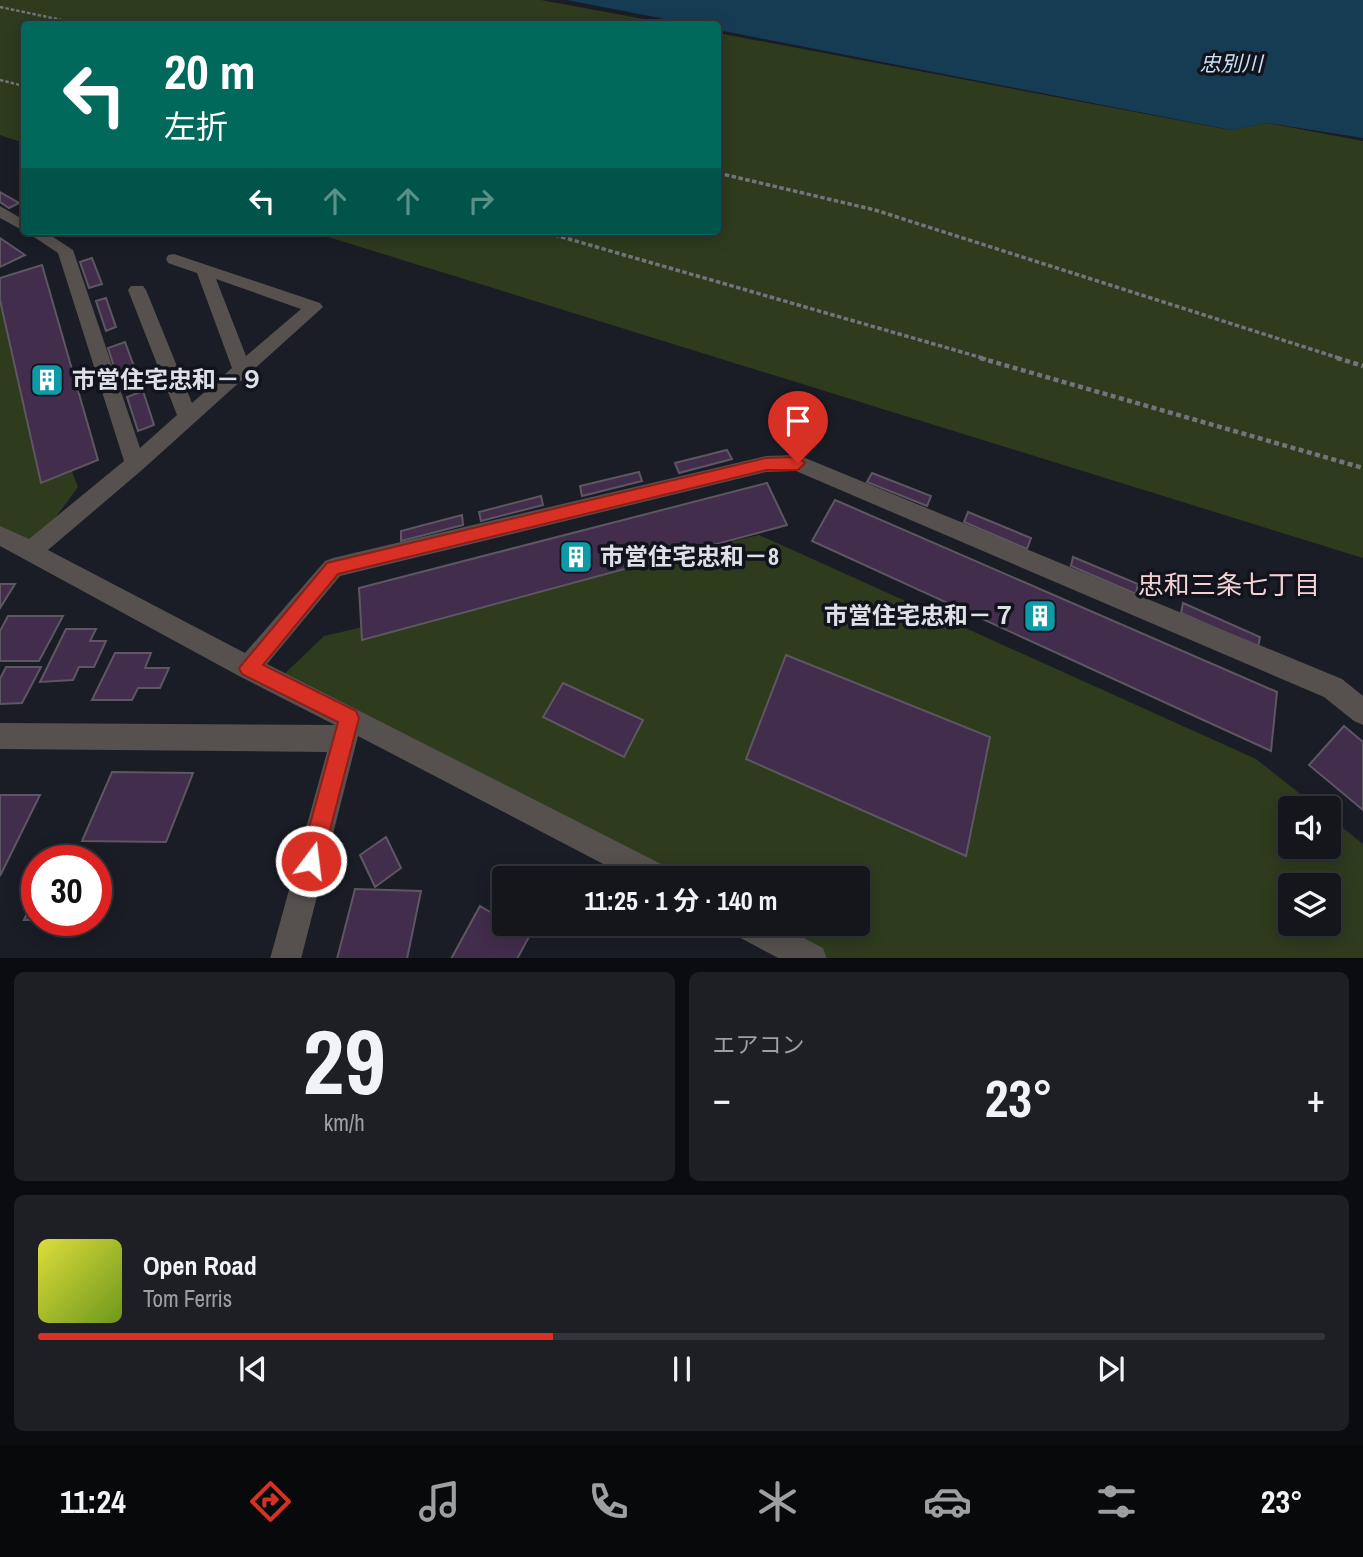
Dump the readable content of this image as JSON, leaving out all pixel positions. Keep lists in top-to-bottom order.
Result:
{
  "districts": ["忠和三条七丁目"],
  "water": ["忠別川"],
  "places": {
    "building": ["市営住宅忠和－９", "市営住宅忠和－8", "市営住宅忠和－７"]
  },
  "page": {
    "turn": ["20 m", "左折"],
    "limit": "30",
    "trip": "11:25 · 1 分 · 140 m",
    "tile": [
      ["29", "km/h"],
      "エアコン"
    ],
    "heat": ["−", "23°", "+"],
    "song": ["Open Road", "Tom Ferris"],
    "tabs": ["11:24", "23°"]
  }
}
